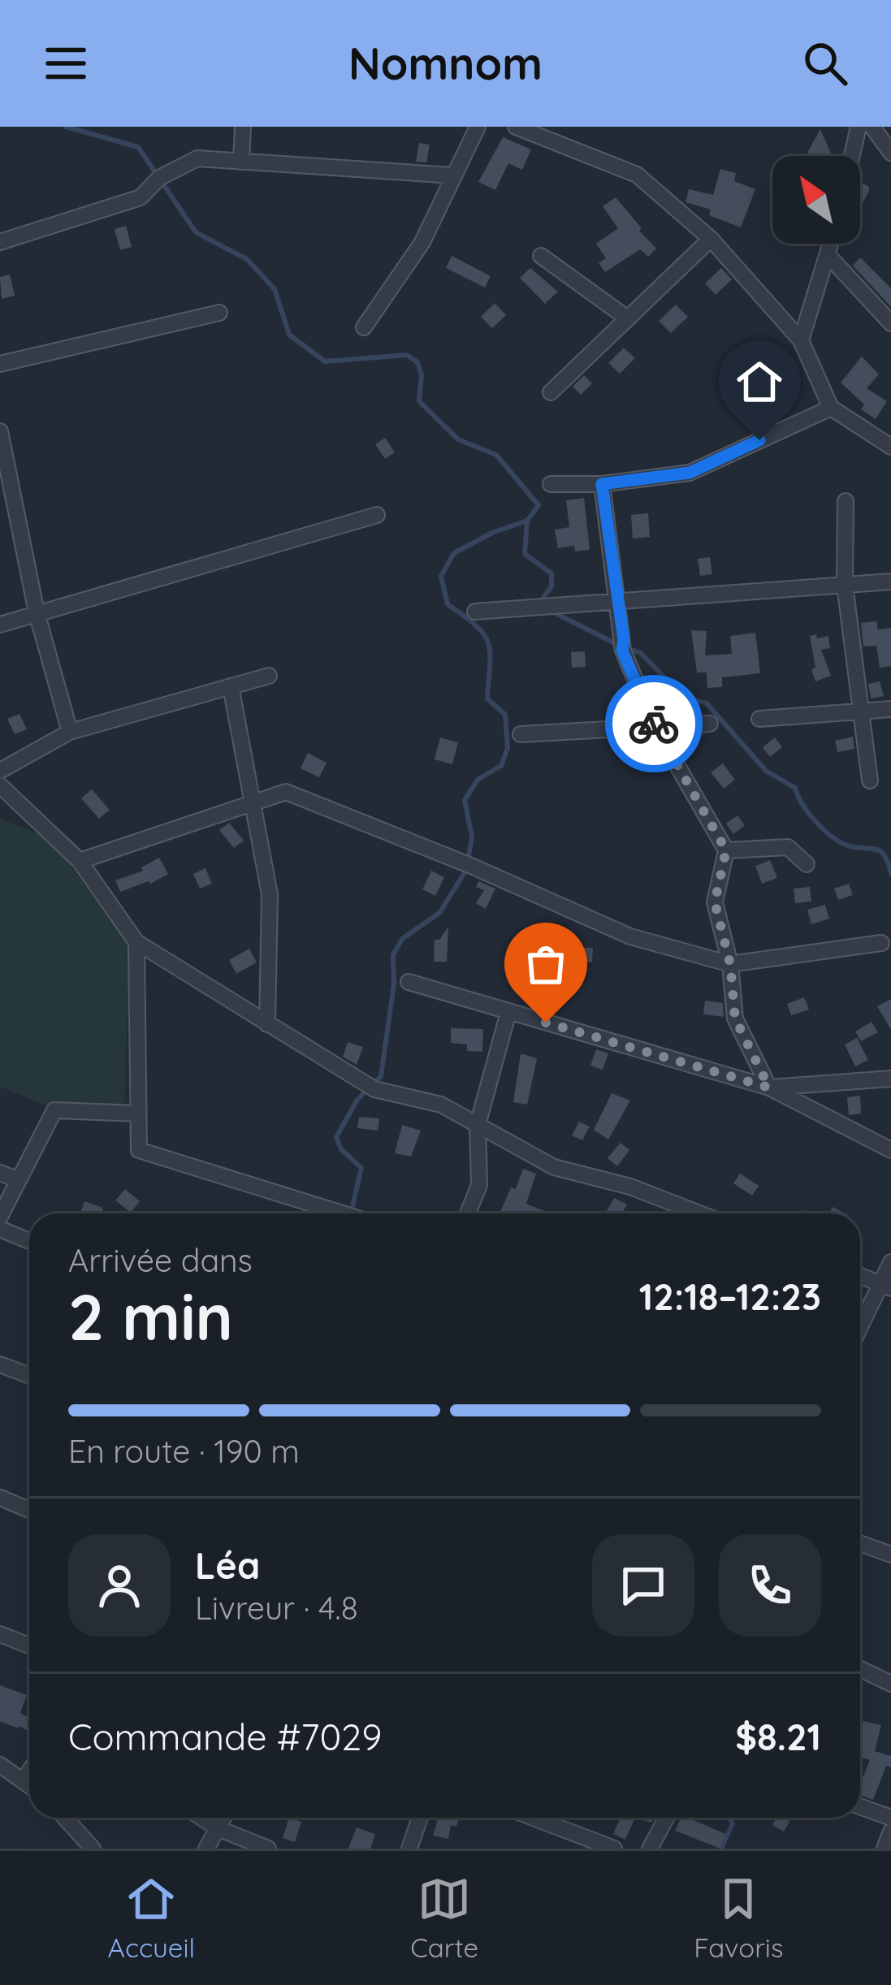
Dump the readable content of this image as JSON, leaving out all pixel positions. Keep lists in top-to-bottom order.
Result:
{
  "north": "top left",
  "page": {
    "header": "Nomnom",
    "heading": ["2 min", "Arrivée dans", "12:18–12:23"],
    "panel": [
      "Léa",
      "Livreur · 4.8",
      "Commande #7029",
      "$8.21"
    ],
    "bar": "En route · 190 m",
    "tabs": ["Accueil", "Carte", "Favoris"]
  }
}
